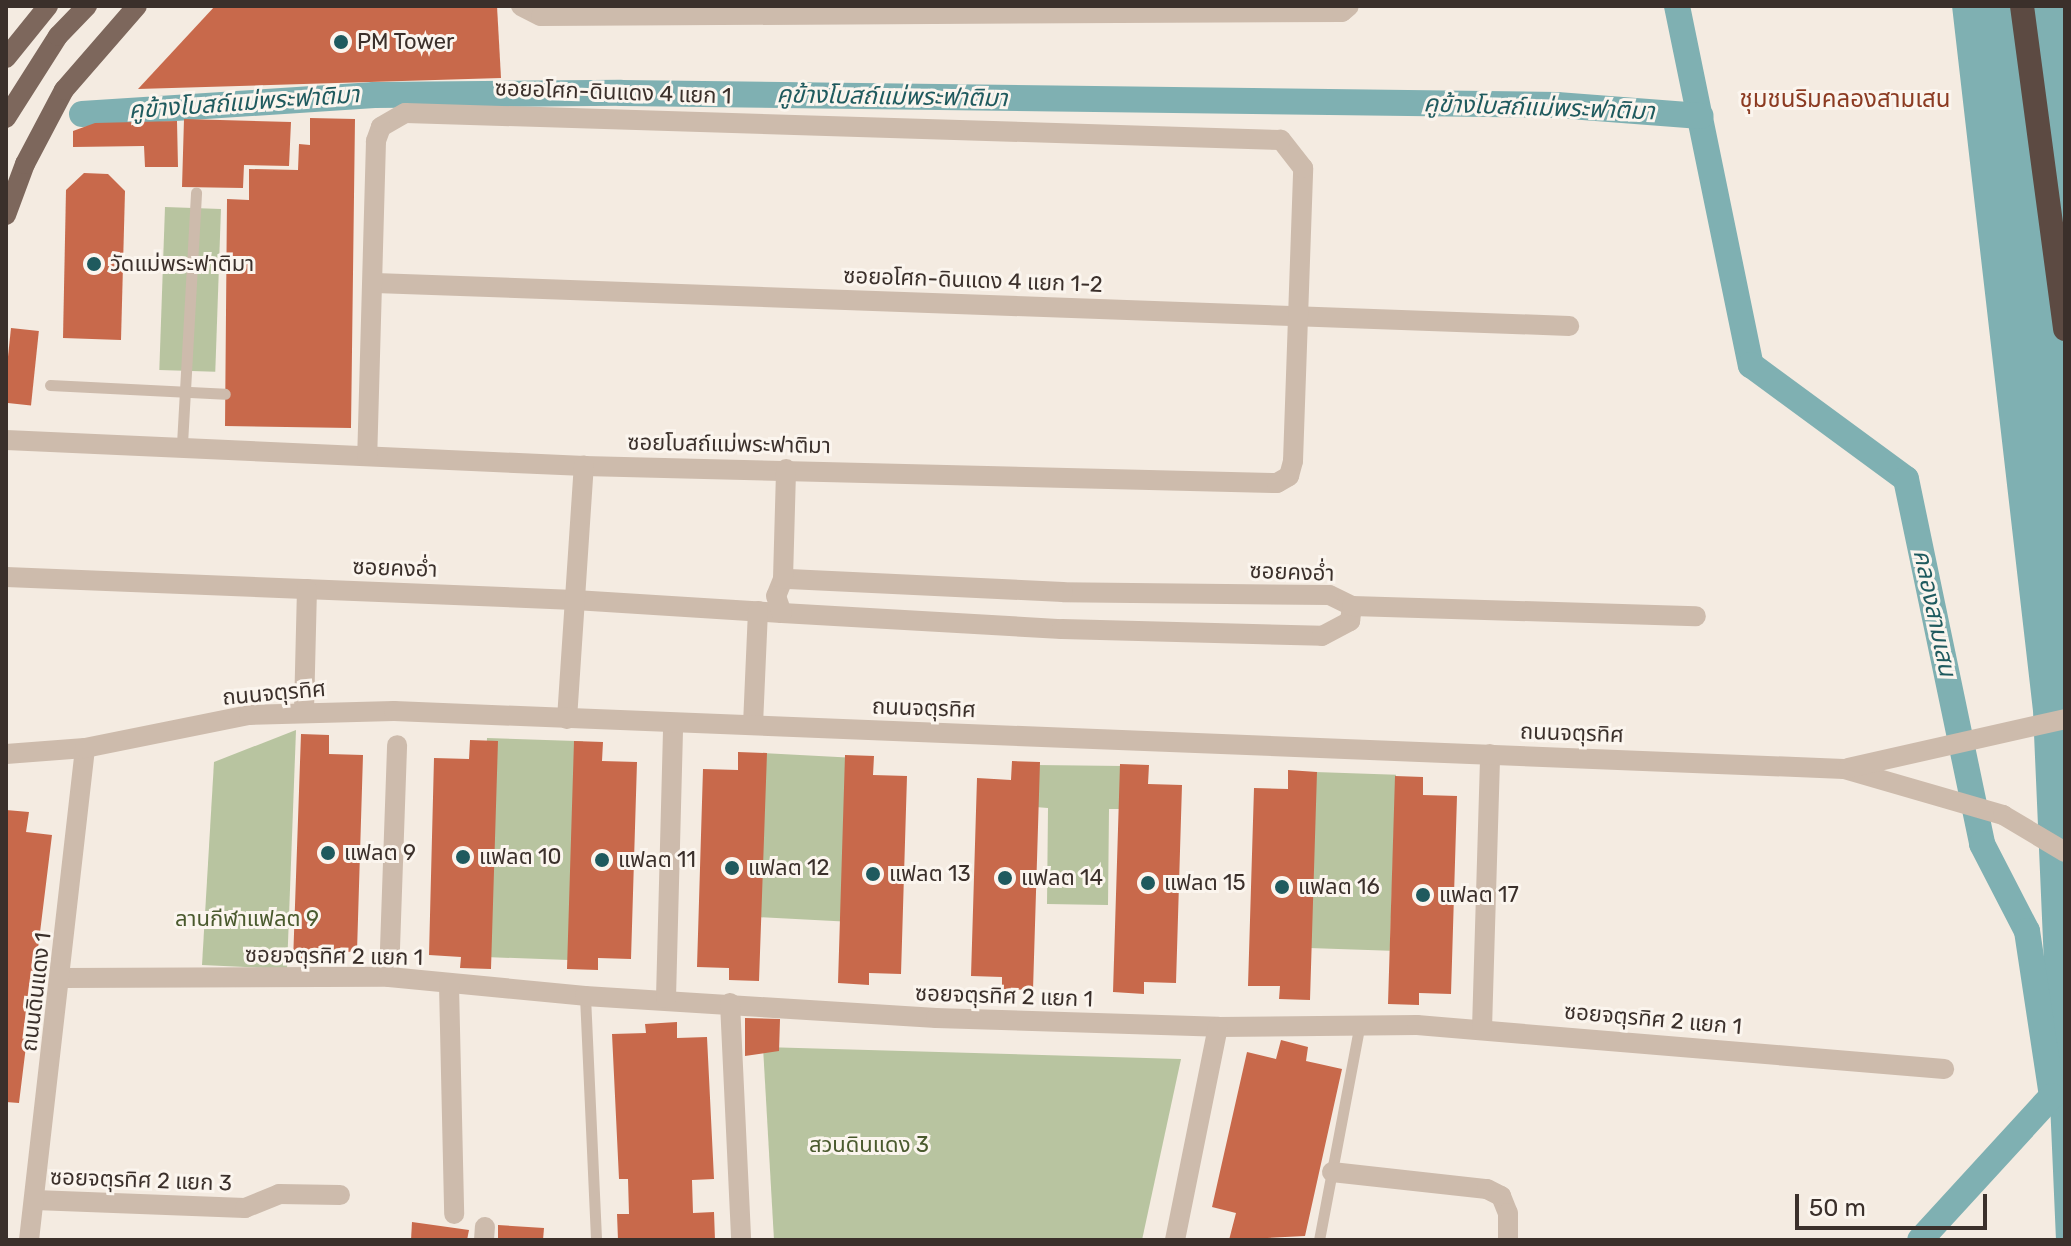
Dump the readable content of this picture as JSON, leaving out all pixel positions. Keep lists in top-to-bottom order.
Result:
{
  "streets": {
    "street": [
      "ซอยอโศก-ดินแดง 4 แยก 1",
      "ซอยอโศก-ดินแดง 4 แยก 1-2",
      "ซอยโบสถ์แม่พระฟาติมา",
      "ซอยคงอ่ำ",
      "ถนนจตุรทิศ",
      "ซอยจตุรทิศ 2 แยก 1",
      "ถนนดินแดง 1",
      "ซอยจตุรทิศ 2 แยก 3"
    ]
  },
  "crossings": [
    ["ซอยอโศก-ดินแดง 4 แยก 1", "ซอยอโศก-ดินแดง 4 แยก 1-2"],
    ["ซอยอโศก-ดินแดง 4 แยก 1", "ซอยโบสถ์แม่พระฟาติมา"],
    ["ซอยอโศก-ดินแดง 4 แยก 1-2", "ซอยโบสถ์แม่พระฟาติมา"],
    ["ถนนจตุรทิศ", "ถนนดินแดง 1"],
    ["ซอยจตุรทิศ 2 แยก 1", "ถนนดินแดง 1"],
    ["ถนนดินแดง 1", "ซอยจตุรทิศ 2 แยก 3"]
  ],
  "districts": ["ชุมชนริมคลองสามเสน"],
  "water": ["คูข้างโบสถ์แม่พระฟาติมา", "คลองสามเสน"],
  "parks": ["ลานกีฬาแฟลต 9", "สวนดินแดง 3"],
  "places": [
    "PM Tower",
    "วัดแม่พระฟาติมา",
    "แฟลต 9",
    "แฟลต 10",
    "แฟลต 11",
    "แฟลต 12",
    "แฟลต 13",
    "แฟลต 14",
    "แฟลต 15",
    "แฟลต 16",
    "แฟลต 17"
  ],
  "scale_bar": "50 m"
}
